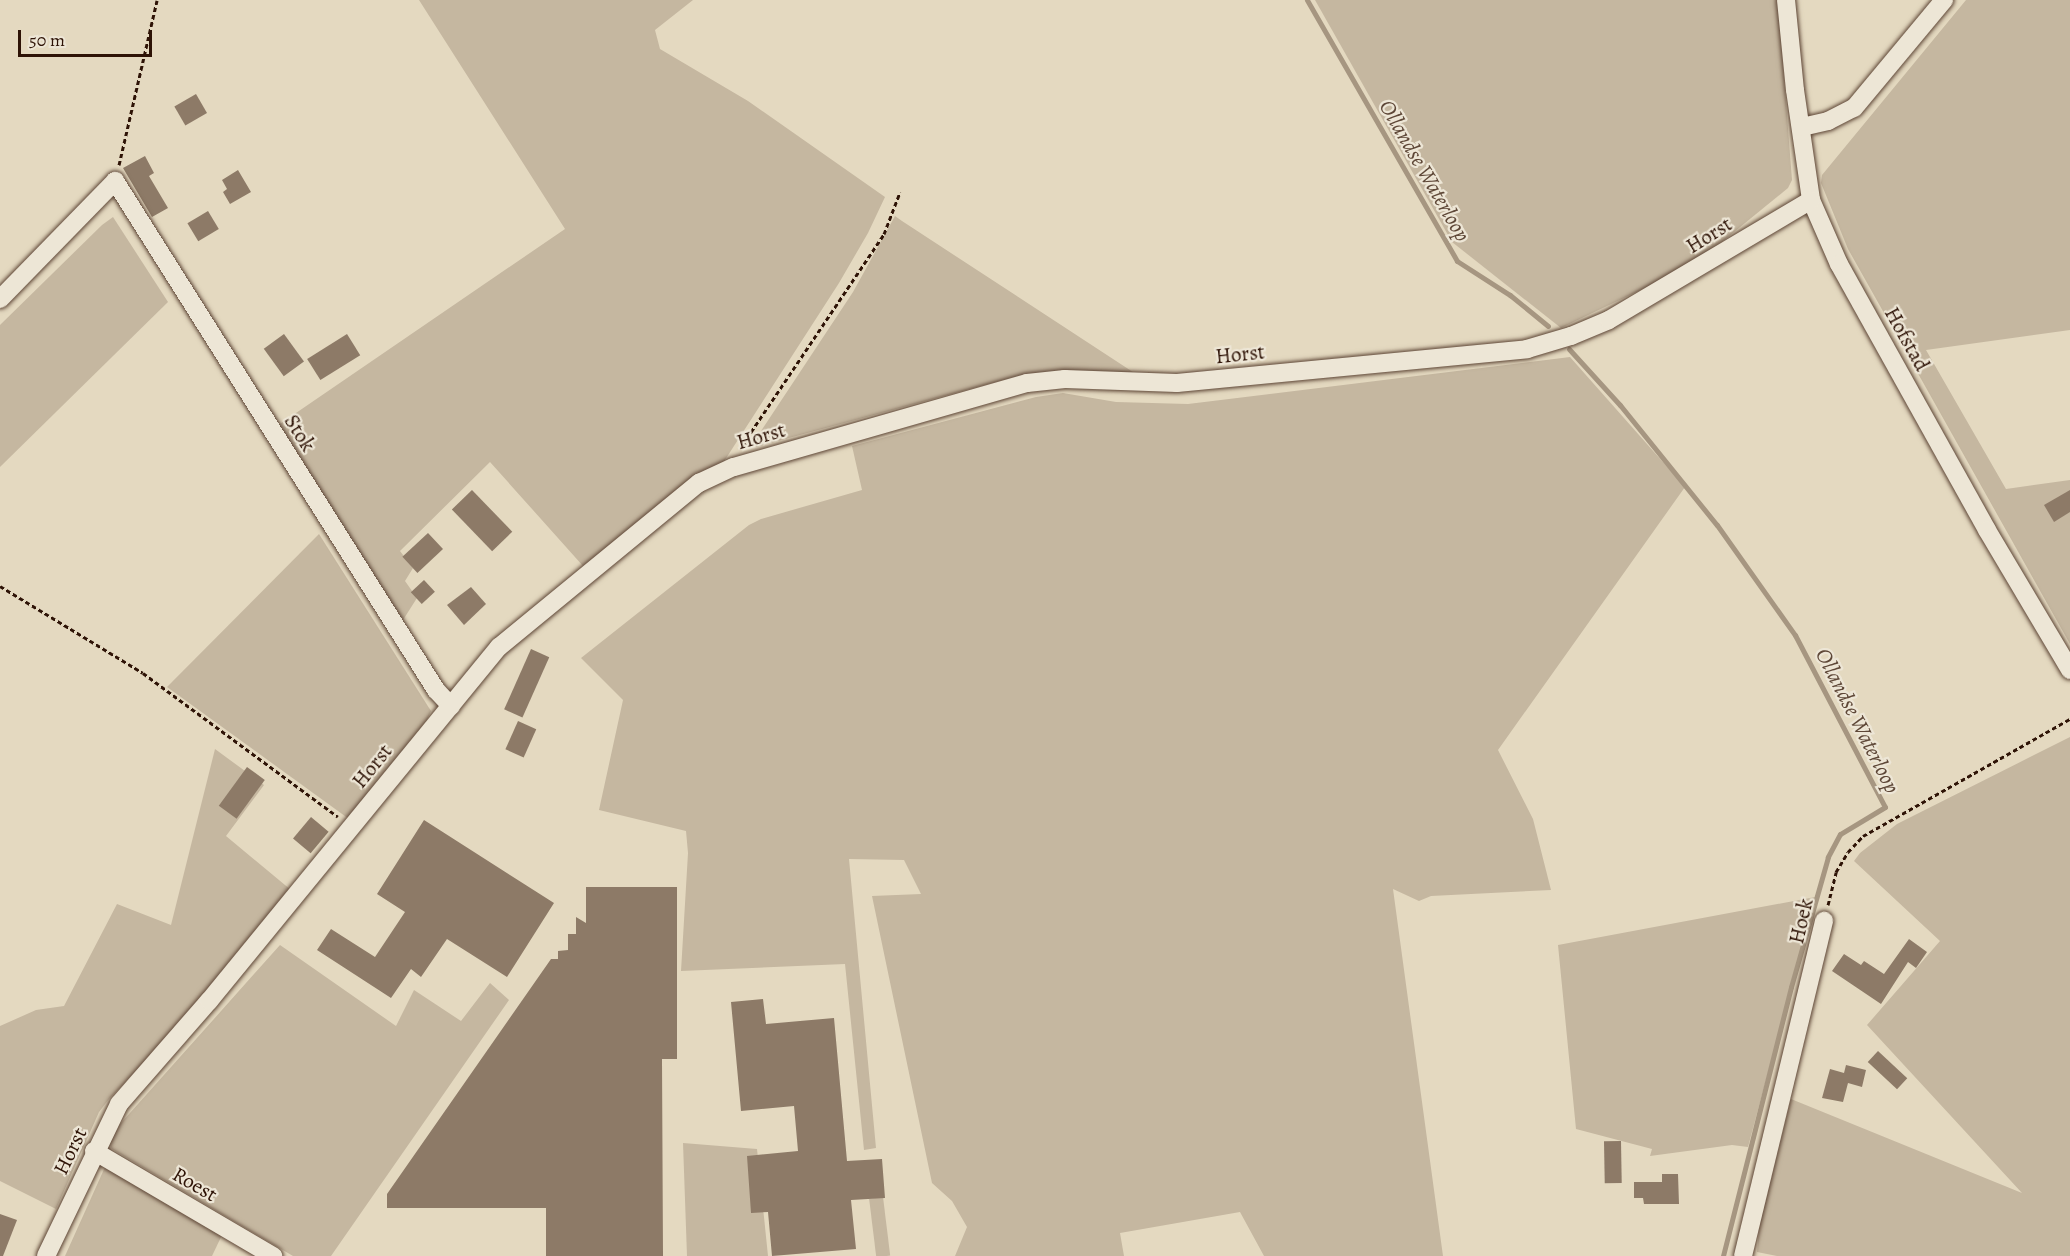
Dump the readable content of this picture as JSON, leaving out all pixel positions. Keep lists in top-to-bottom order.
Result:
{
  "streets": {
    "street": [
      "Horst",
      "Hofstad",
      "Stok",
      "Hoek",
      "Roest"
    ]
  },
  "crossings": [
    ["Horst", "Hofstad"],
    ["Horst", "Stok"],
    ["Horst", "Roest"]
  ],
  "water": ["Ollandse Waterloop"],
  "scale_bar": "50 m"
}
